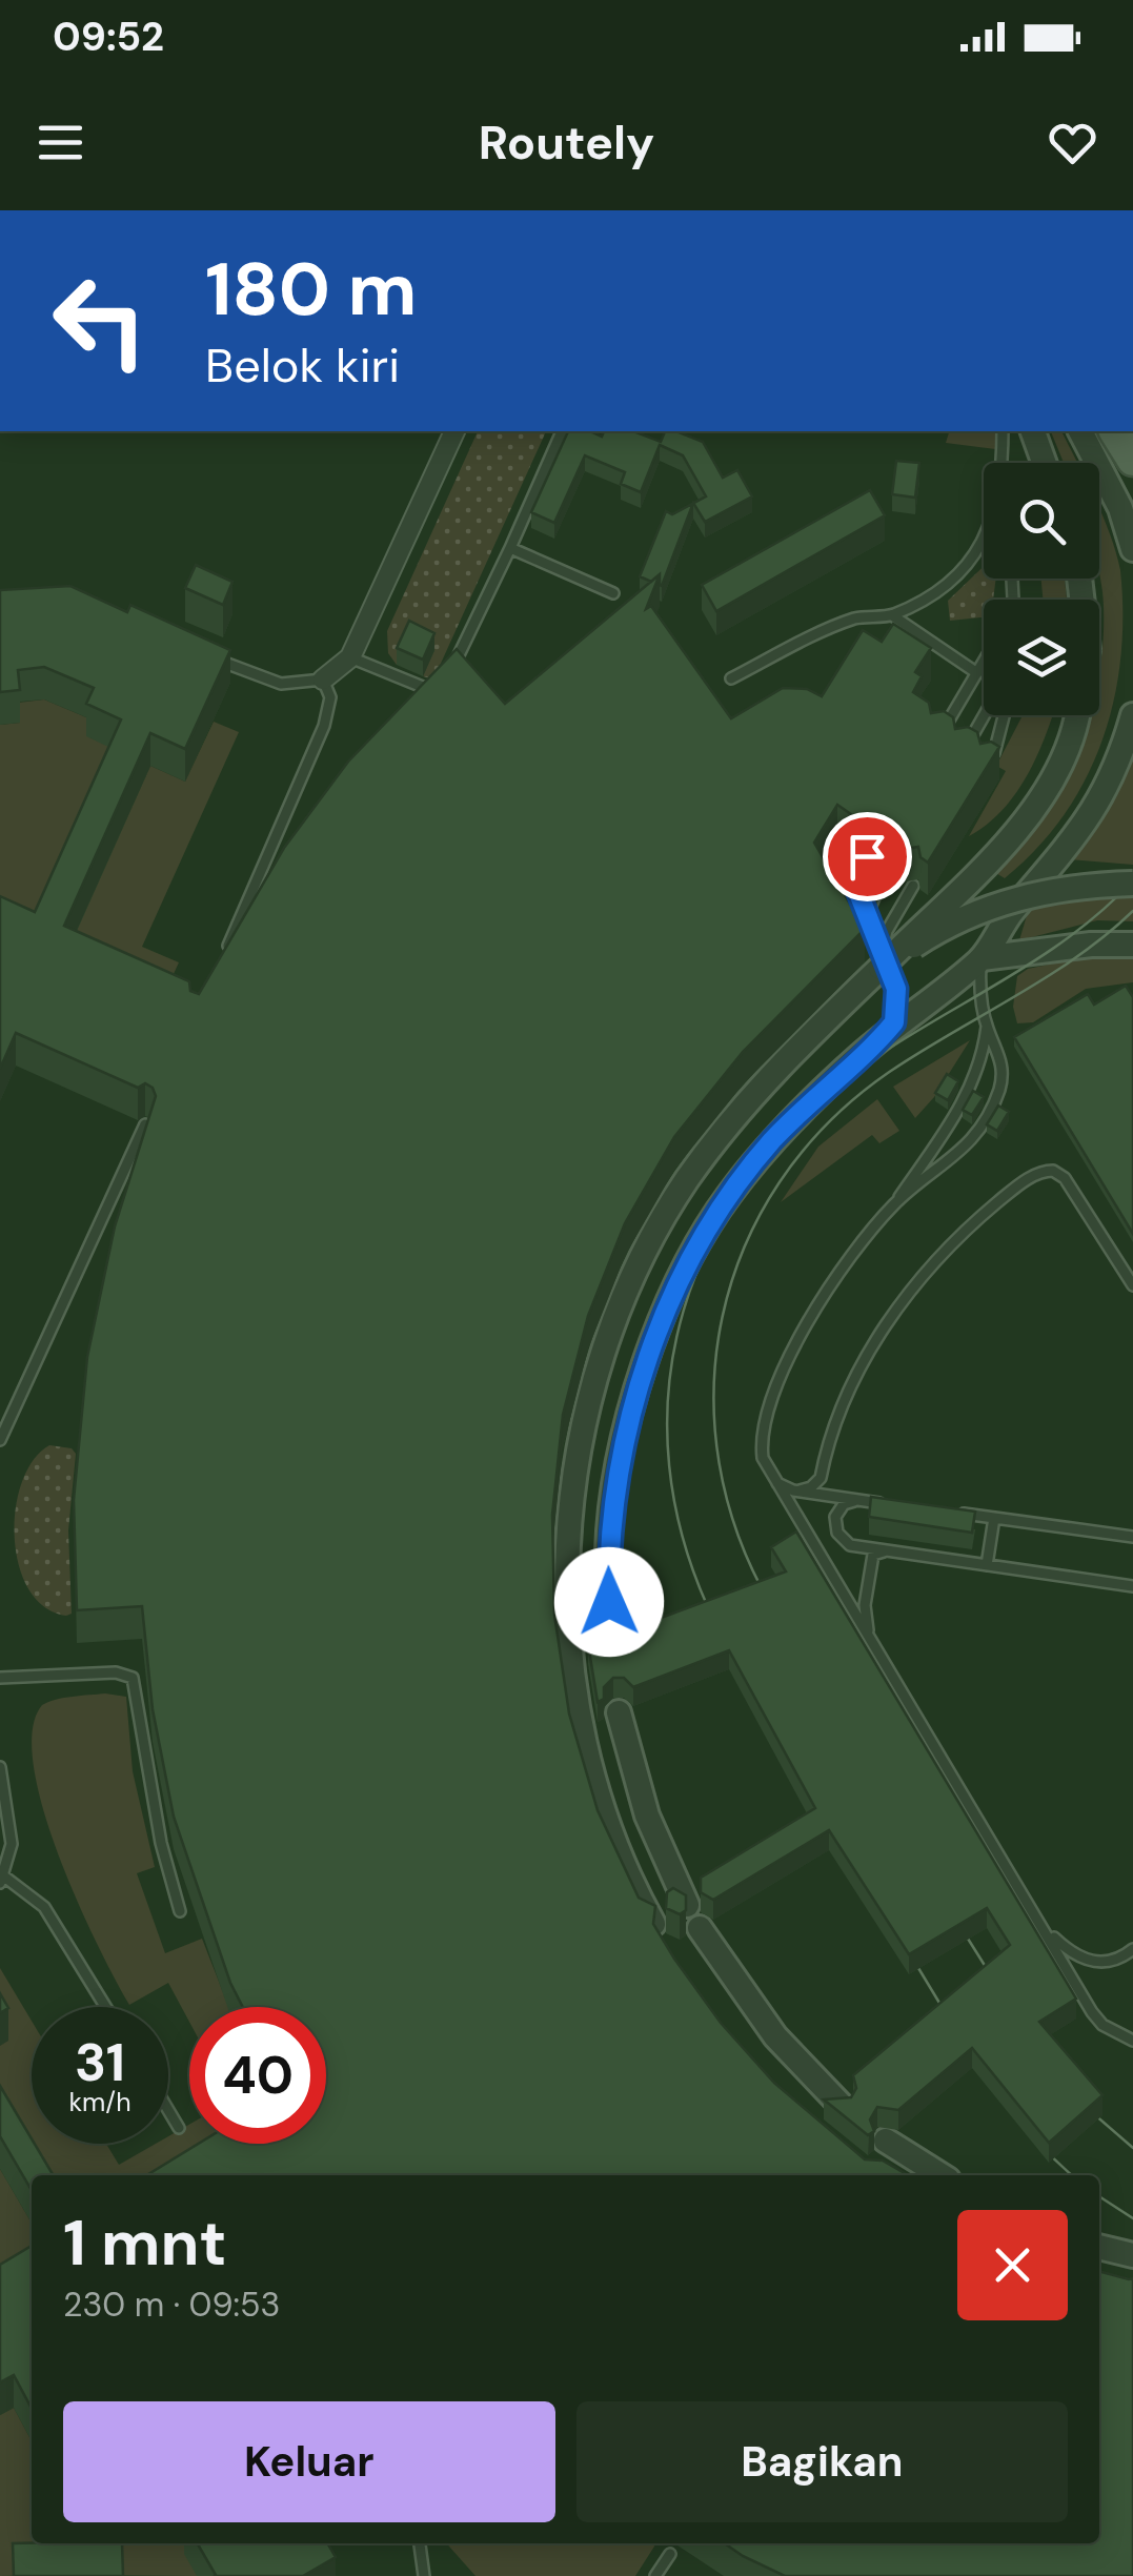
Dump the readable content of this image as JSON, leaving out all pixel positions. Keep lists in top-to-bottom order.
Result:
{
  "page": {
    "status": "09:52",
    "header": "Routely",
    "turn": ["180 m", "Belok kiri"],
    "speed": "31 km/h",
    "limit": "40",
    "heading": ["1 mnt", "230 m · 09:53"],
    "buttons": ["Keluar", "Bagikan"]
  }
}
